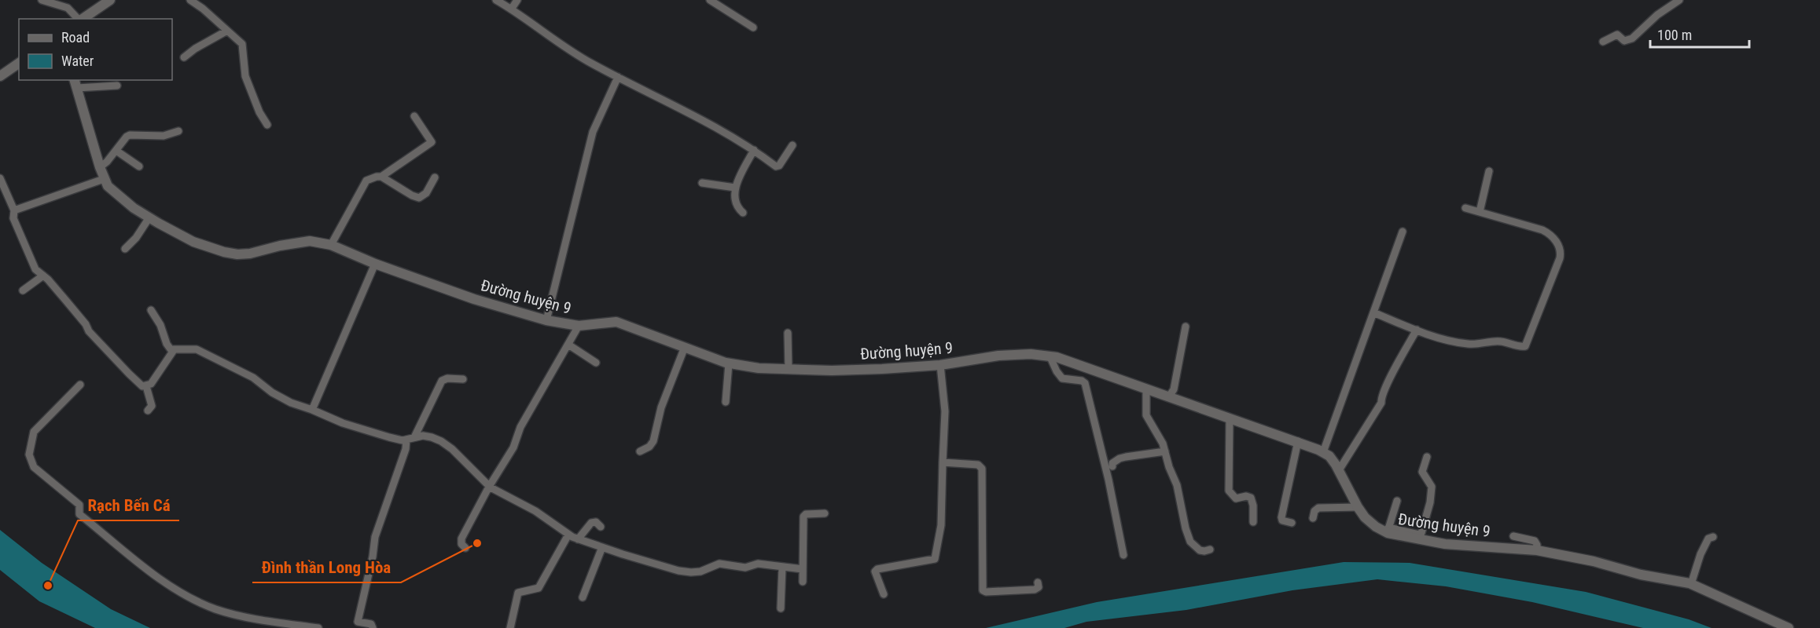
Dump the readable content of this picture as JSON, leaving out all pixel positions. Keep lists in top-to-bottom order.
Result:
{
  "streets": {
    "street": ["Đường huyện 9"]
  },
  "places": ["Đình thần Long Hòa", "Rạch Bến Cá"],
  "legend": ["Road", "Water"],
  "scale_bar": "100 m"
}
